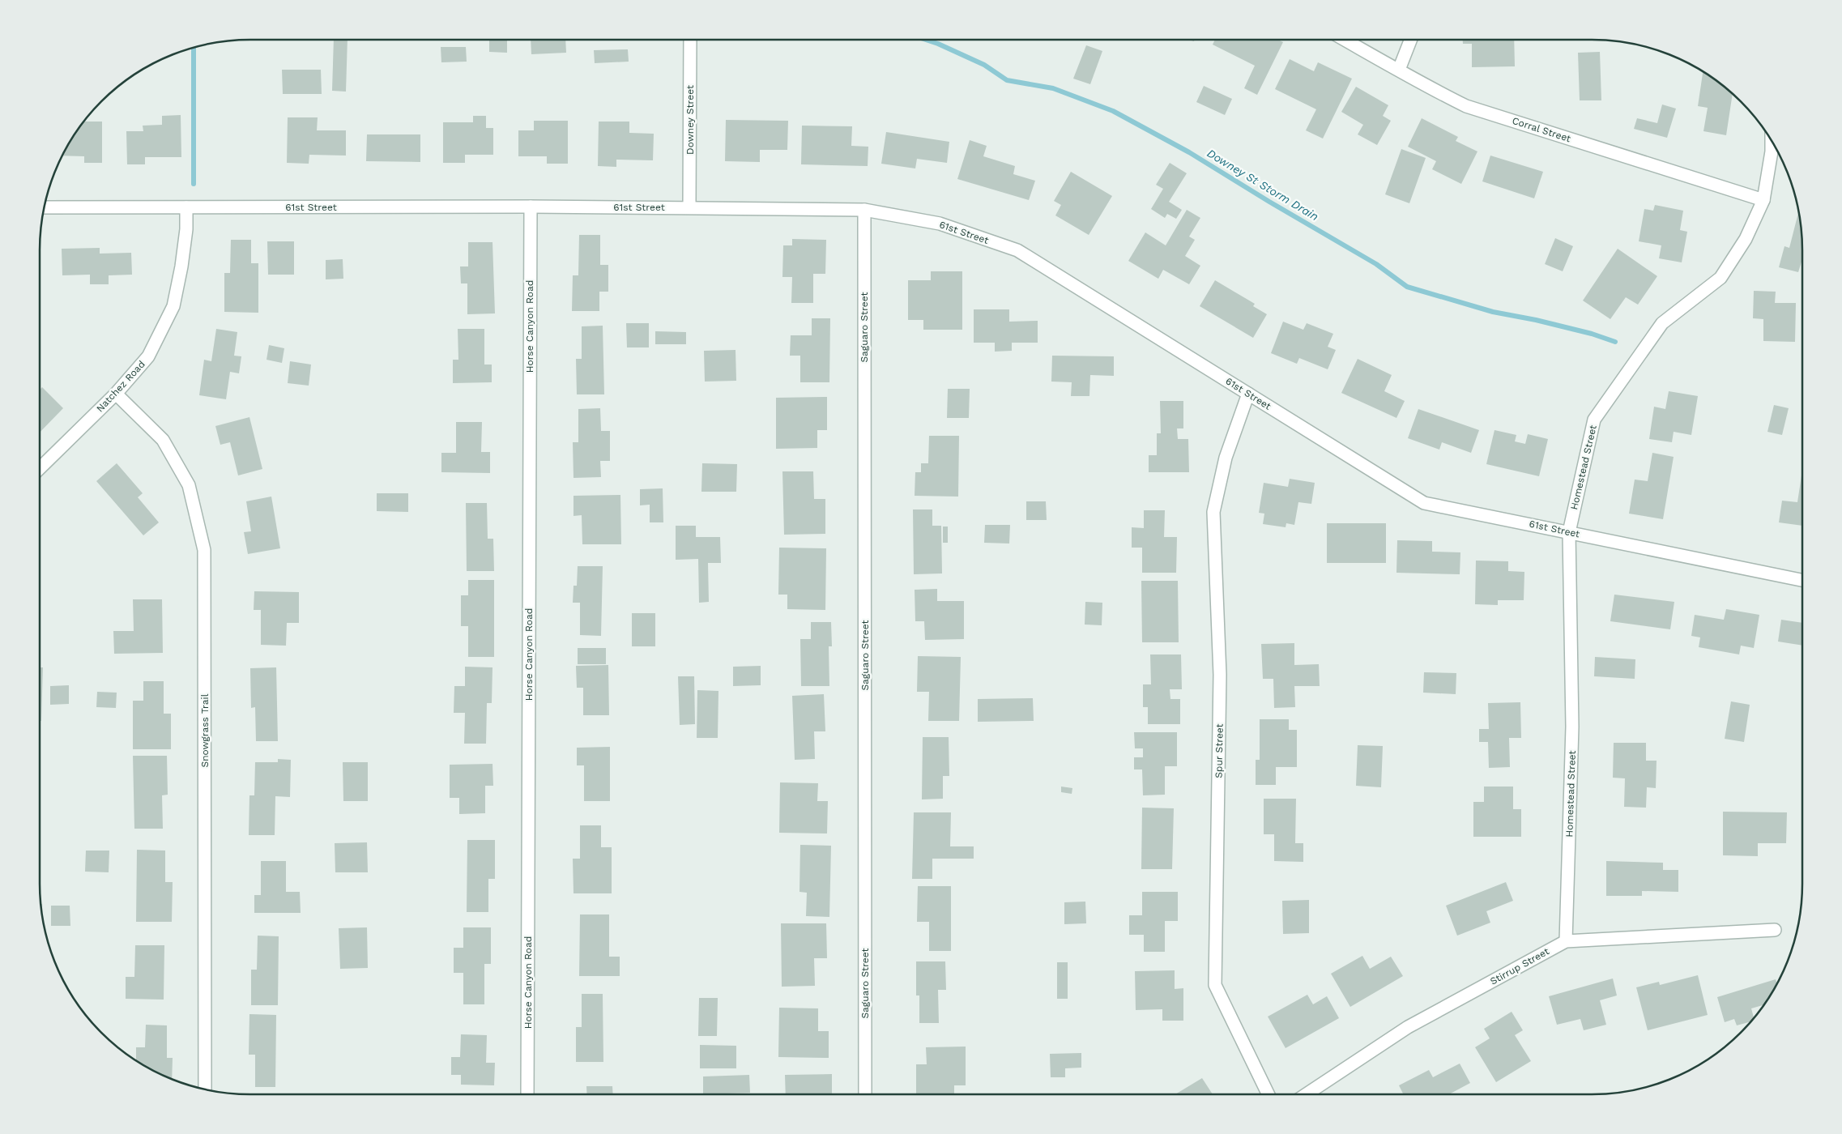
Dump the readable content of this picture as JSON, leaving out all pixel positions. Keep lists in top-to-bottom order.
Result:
{
  "streets": {
    "street": [
      "Downey Street",
      "Corral Street",
      "61st Street",
      "Horse Canyon Road",
      "Saguaro Street",
      "Natchez Road",
      "Homestead Street",
      "Snowgrass Trail",
      "Spur Street",
      "Stirrup Street"
    ]
  },
  "crossings": [
    ["Downey Street", "61st Street"],
    ["Corral Street", "Homestead Street"],
    ["61st Street", "Horse Canyon Road"],
    ["61st Street", "Saguaro Street"],
    ["61st Street", "Natchez Road"],
    ["61st Street", "Homestead Street"],
    ["61st Street", "Spur Street"],
    ["Natchez Road", "Snowgrass Trail"],
    ["Homestead Street", "Stirrup Street"]
  ],
  "water": ["Downey St Storm Drain"]
}
